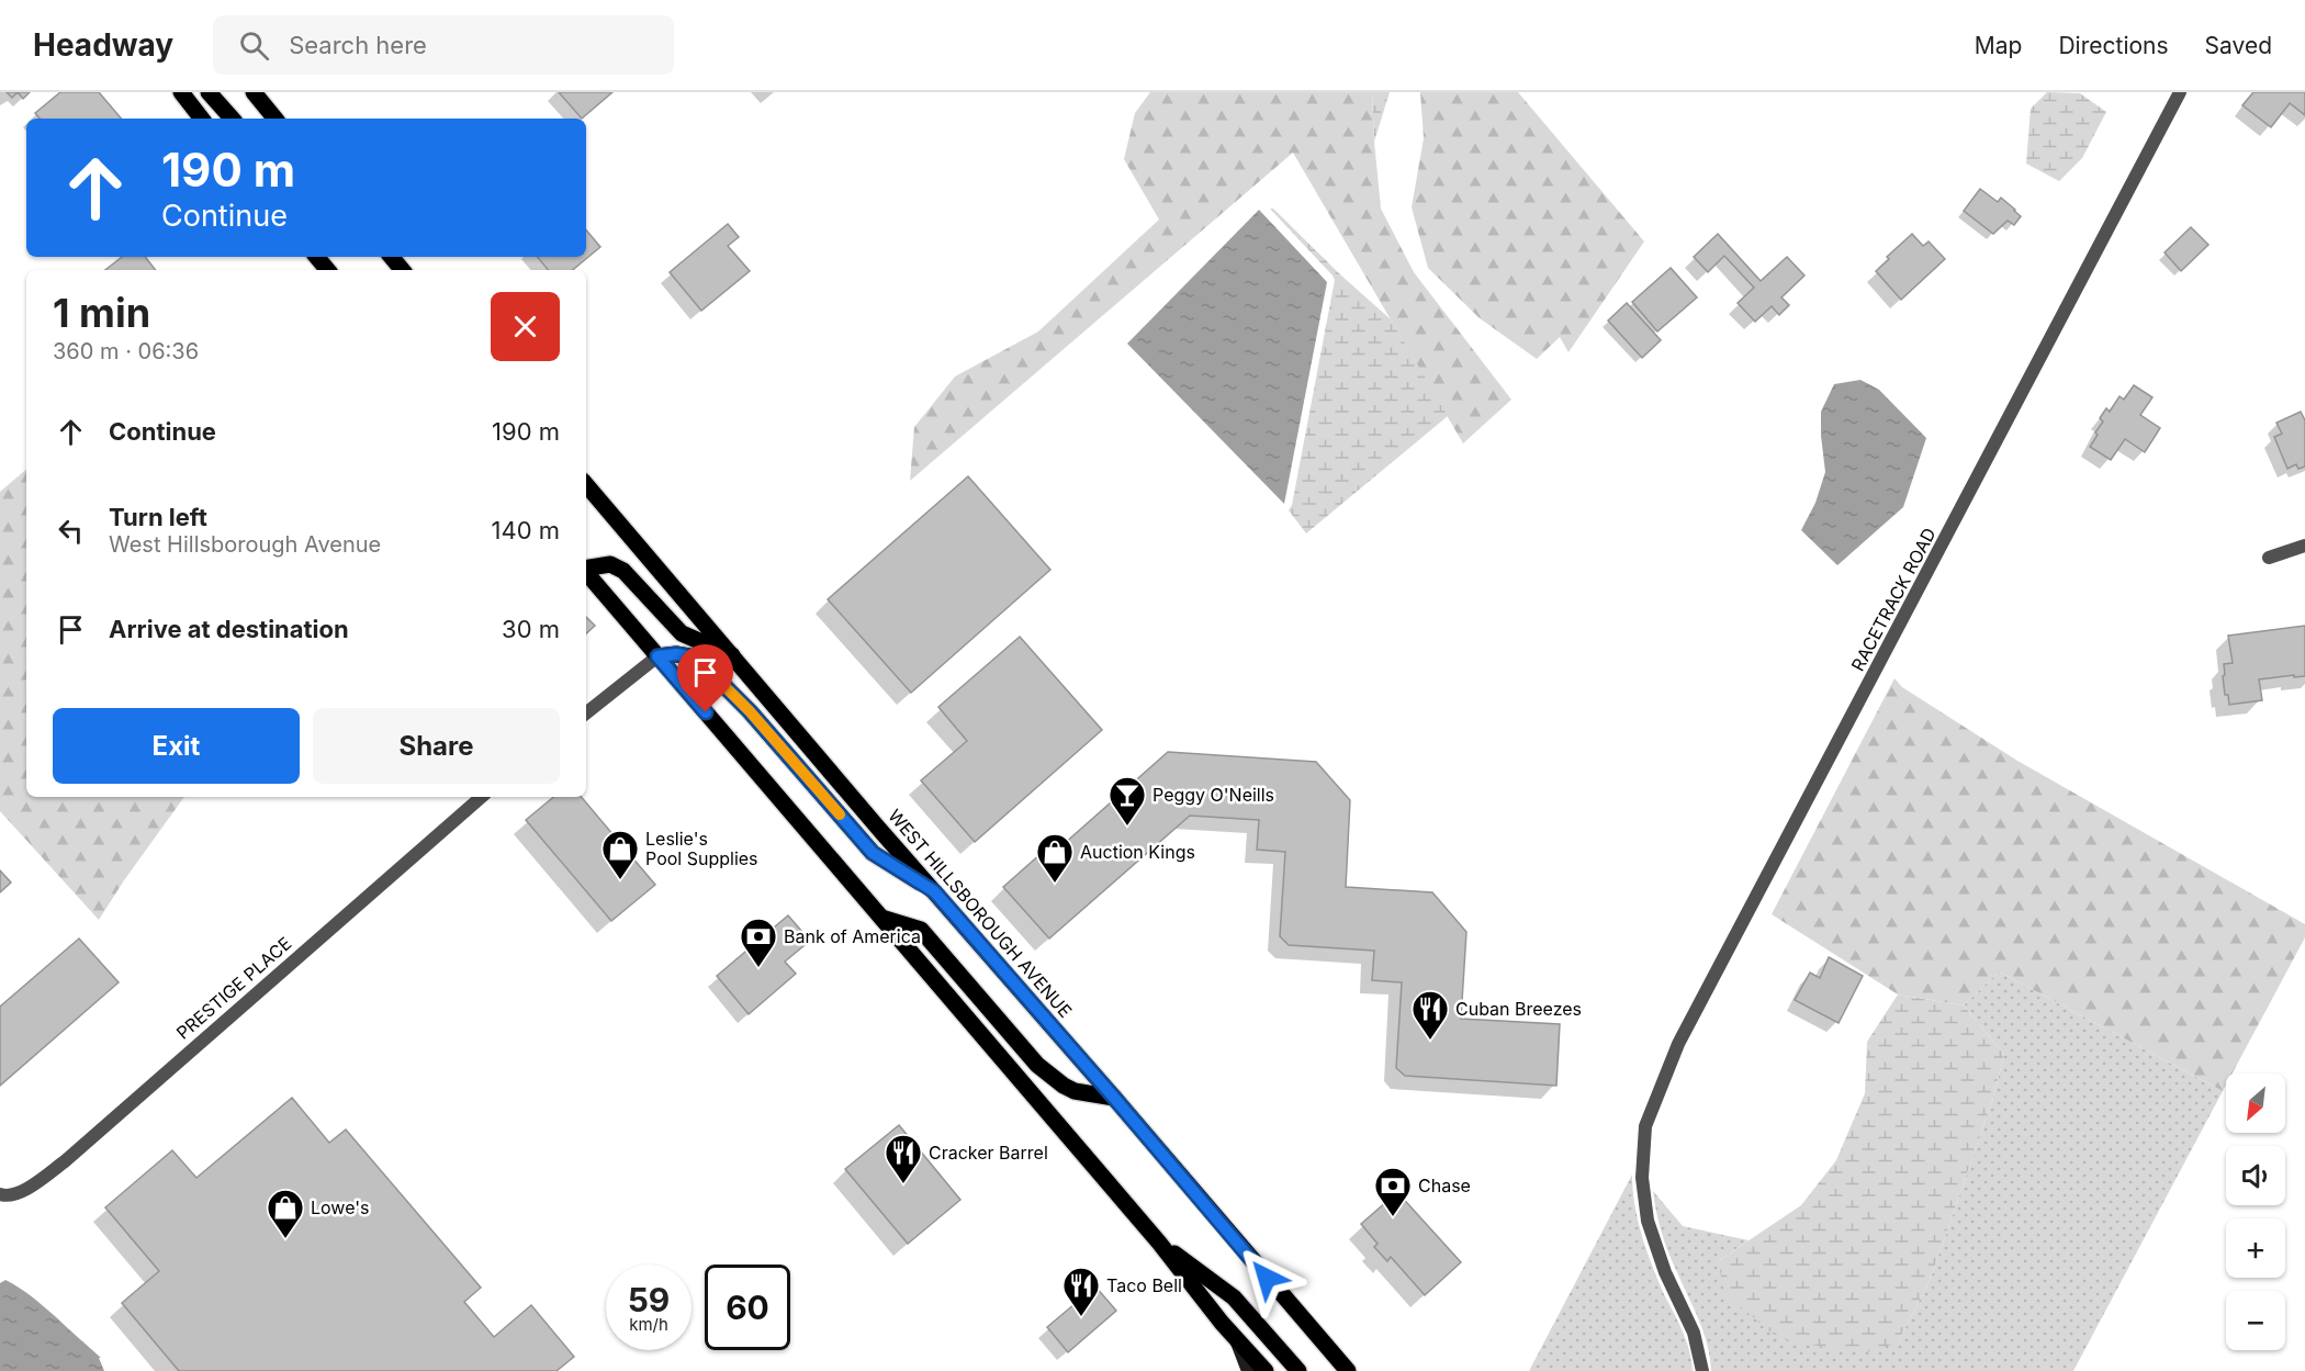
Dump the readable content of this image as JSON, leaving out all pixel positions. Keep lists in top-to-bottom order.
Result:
{
  "streets": {
    "main road": ["WEST HILLSBOROUGH AVENUE"],
    "street": ["RACETRACK ROAD", "PRESTIGE PLACE"]
  },
  "places": {
    "bar": ["Peggy O'Neills"],
    "shop": ["Leslie's Pool Supplies", "Auction Kings", "Lowe's"],
    "bank": ["Bank of America", "Chase"],
    "restaurant": ["Cuban Breezes", "Cracker Barrel", "Taco Bell"]
  },
  "north": "bottom left",
  "page": {
    "header": "Headway",
    "search": "Search here",
    "nav": ["Map", "Directions", "Saved"],
    "turn": ["190 m", "Continue"],
    "heading": ["1 min", "360 m · 06:36"],
    "list": [
      {
        "name": "Continue",
        "value": "190 m"
      },
      {
        "name": "Turn left",
        "note": "West Hillsborough Avenue",
        "value": "140 m"
      },
      {
        "name": "Arrive at destination",
        "value": "30 m"
      }
    ],
    "buttons": ["Exit", "Share"],
    "map_buttons": ["+", "−"],
    "speed": "59 km/h",
    "limit": "60"
  }
}
